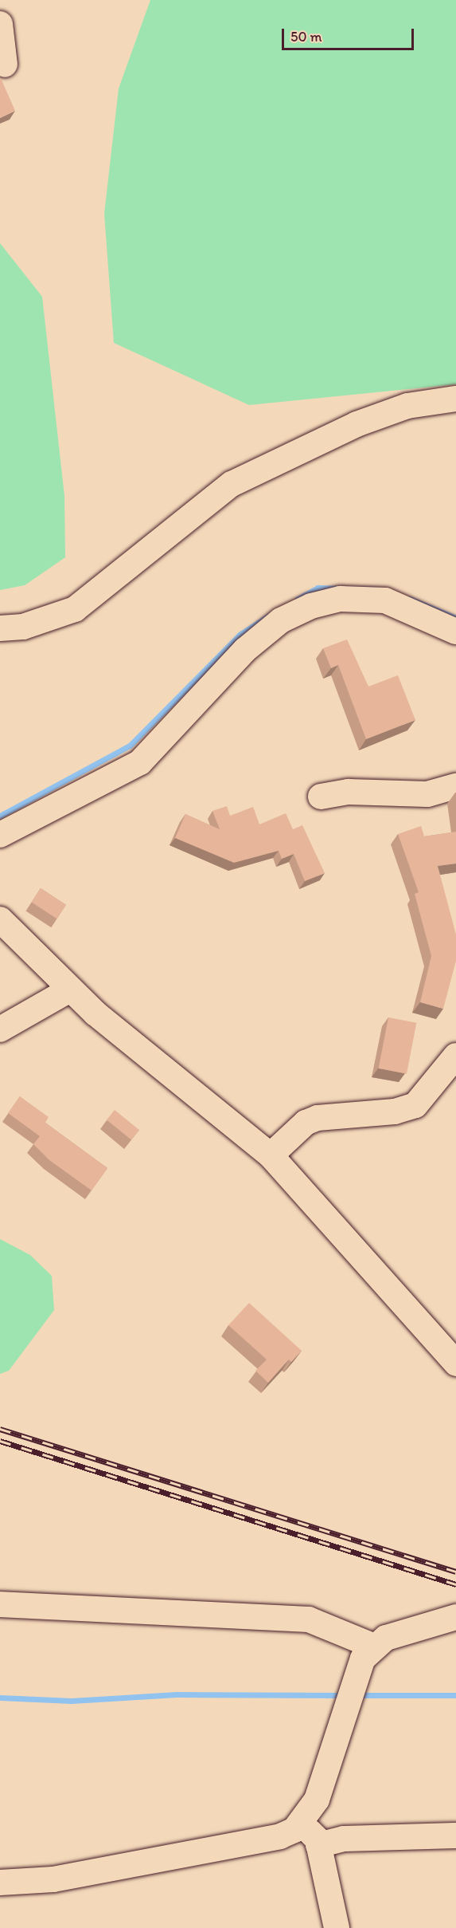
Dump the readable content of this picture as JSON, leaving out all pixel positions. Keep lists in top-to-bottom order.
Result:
{
  "scale_bar": "50 m"
}
